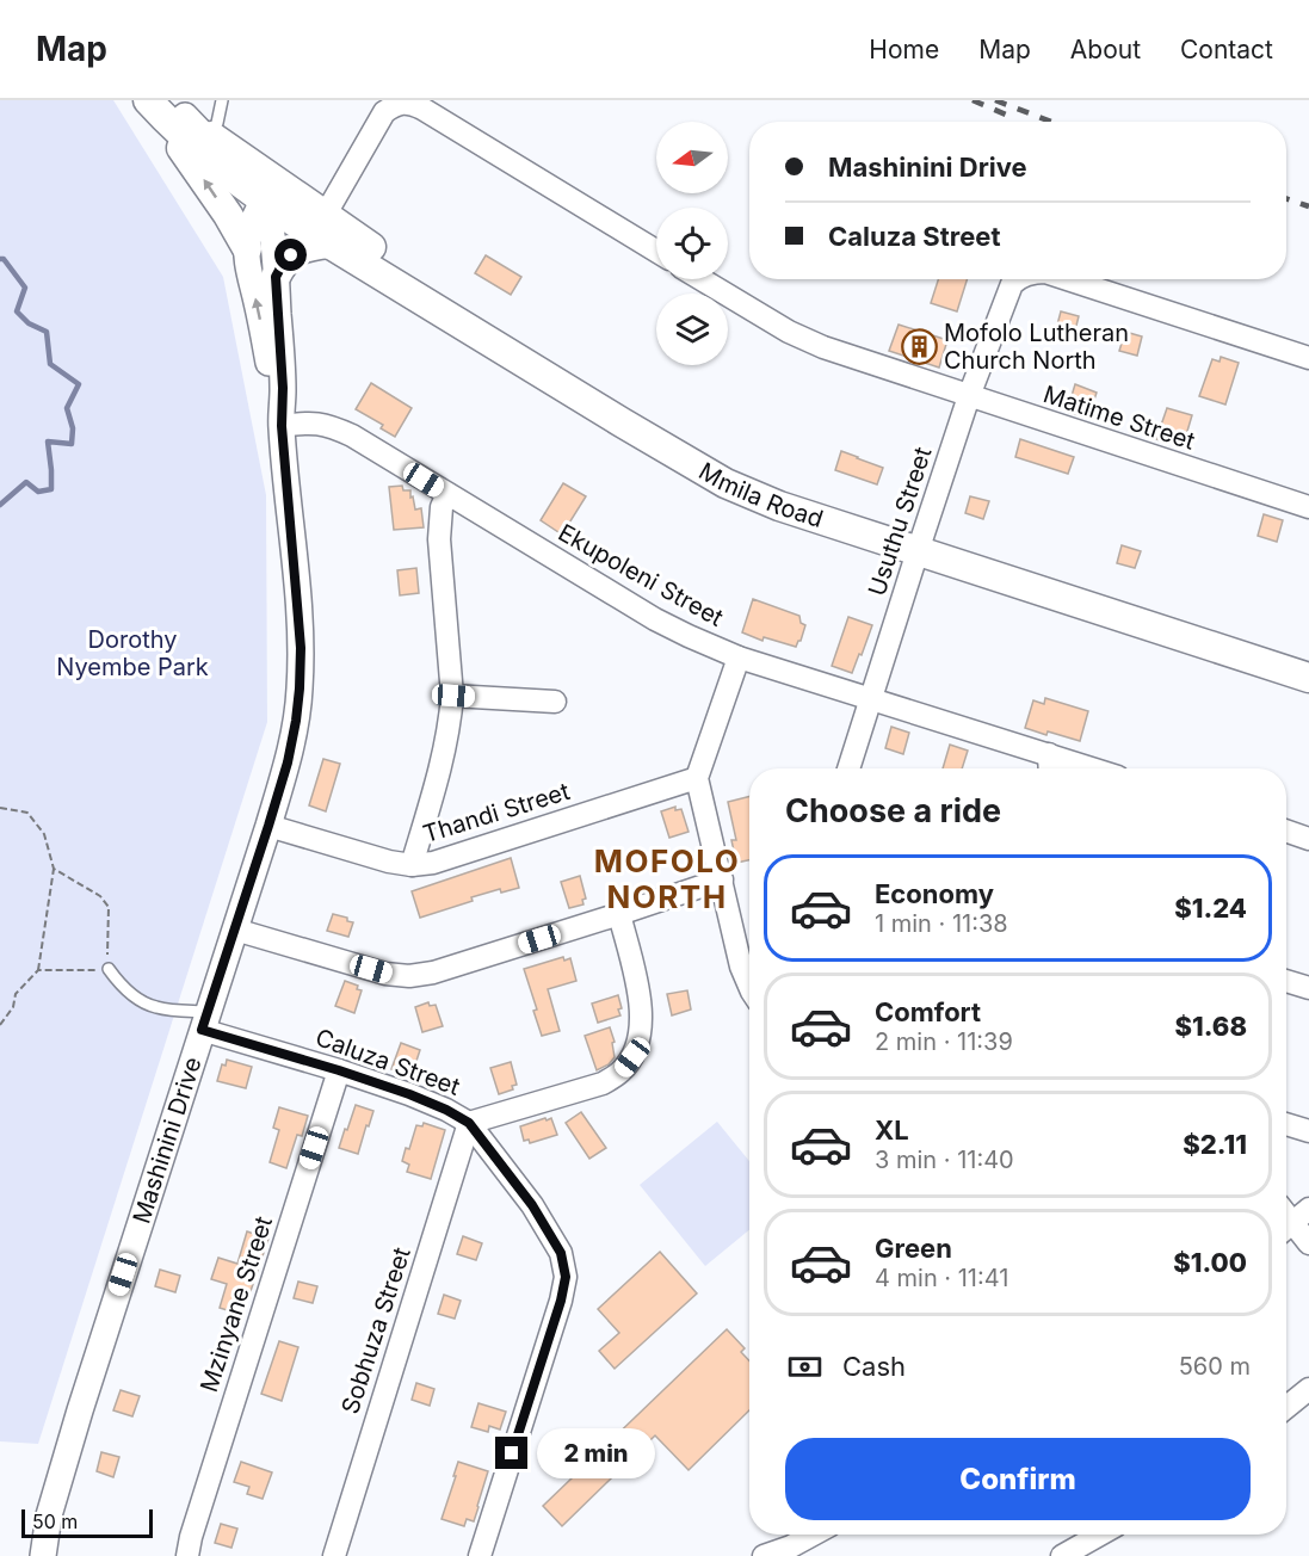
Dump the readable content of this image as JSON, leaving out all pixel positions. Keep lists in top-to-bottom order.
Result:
{
  "streets": {
    "main road": ["Mmila Road"],
    "street": [
      "Matime Street",
      "Usuthu Street",
      "Ekupoleni Street",
      "Thandi Street",
      "Caluza Street",
      "Mashinini Drive",
      "Mzinyane Street",
      "Sobhuza Street"
    ]
  },
  "crossings": [
    ["Matime Street", "Usuthu Street"],
    ["Mmila Road", "Usuthu Street"],
    ["Mmila Road", "Mashinini Drive"],
    ["Usuthu Street", "Ekupoleni Street"],
    ["Ekupoleni Street", "Mashinini Drive"],
    ["Thandi Street", "Mashinini Drive"],
    ["Caluza Street", "Mashinini Drive"],
    ["Caluza Street", "Mzinyane Street"],
    ["Caluza Street", "Sobhuza Street"]
  ],
  "districts": ["MOFOLO NORTH"],
  "parks": ["Dorothy Nyembe Park"],
  "places": {
    "building": ["Mofolo Lutheran Church North"]
  },
  "scale_bar": "50 m",
  "north": "left",
  "page": {
    "header": "Map",
    "nav": [
      "Home",
      "Map",
      "About",
      "Contact"
    ],
    "banner": ["Mashinini Drive", "Caluza Street"],
    "heading": "Choose a ride",
    "list": [
      {
        "name": "Economy",
        "note": "1 min · 11:38",
        "value": "$1.24"
      },
      {
        "name": "Comfort",
        "note": "2 min · 11:39",
        "value": "$1.68"
      },
      {
        "name": "XL",
        "note": "3 min · 11:40",
        "value": "$2.11"
      },
      {
        "name": "Green",
        "note": "4 min · 11:41",
        "value": "$1.00"
      }
    ],
    "pay": ["Cash", "560 m"],
    "buttons": "Confirm",
    "bubble": "2 min",
    "scale": "50 m"
  }
}
